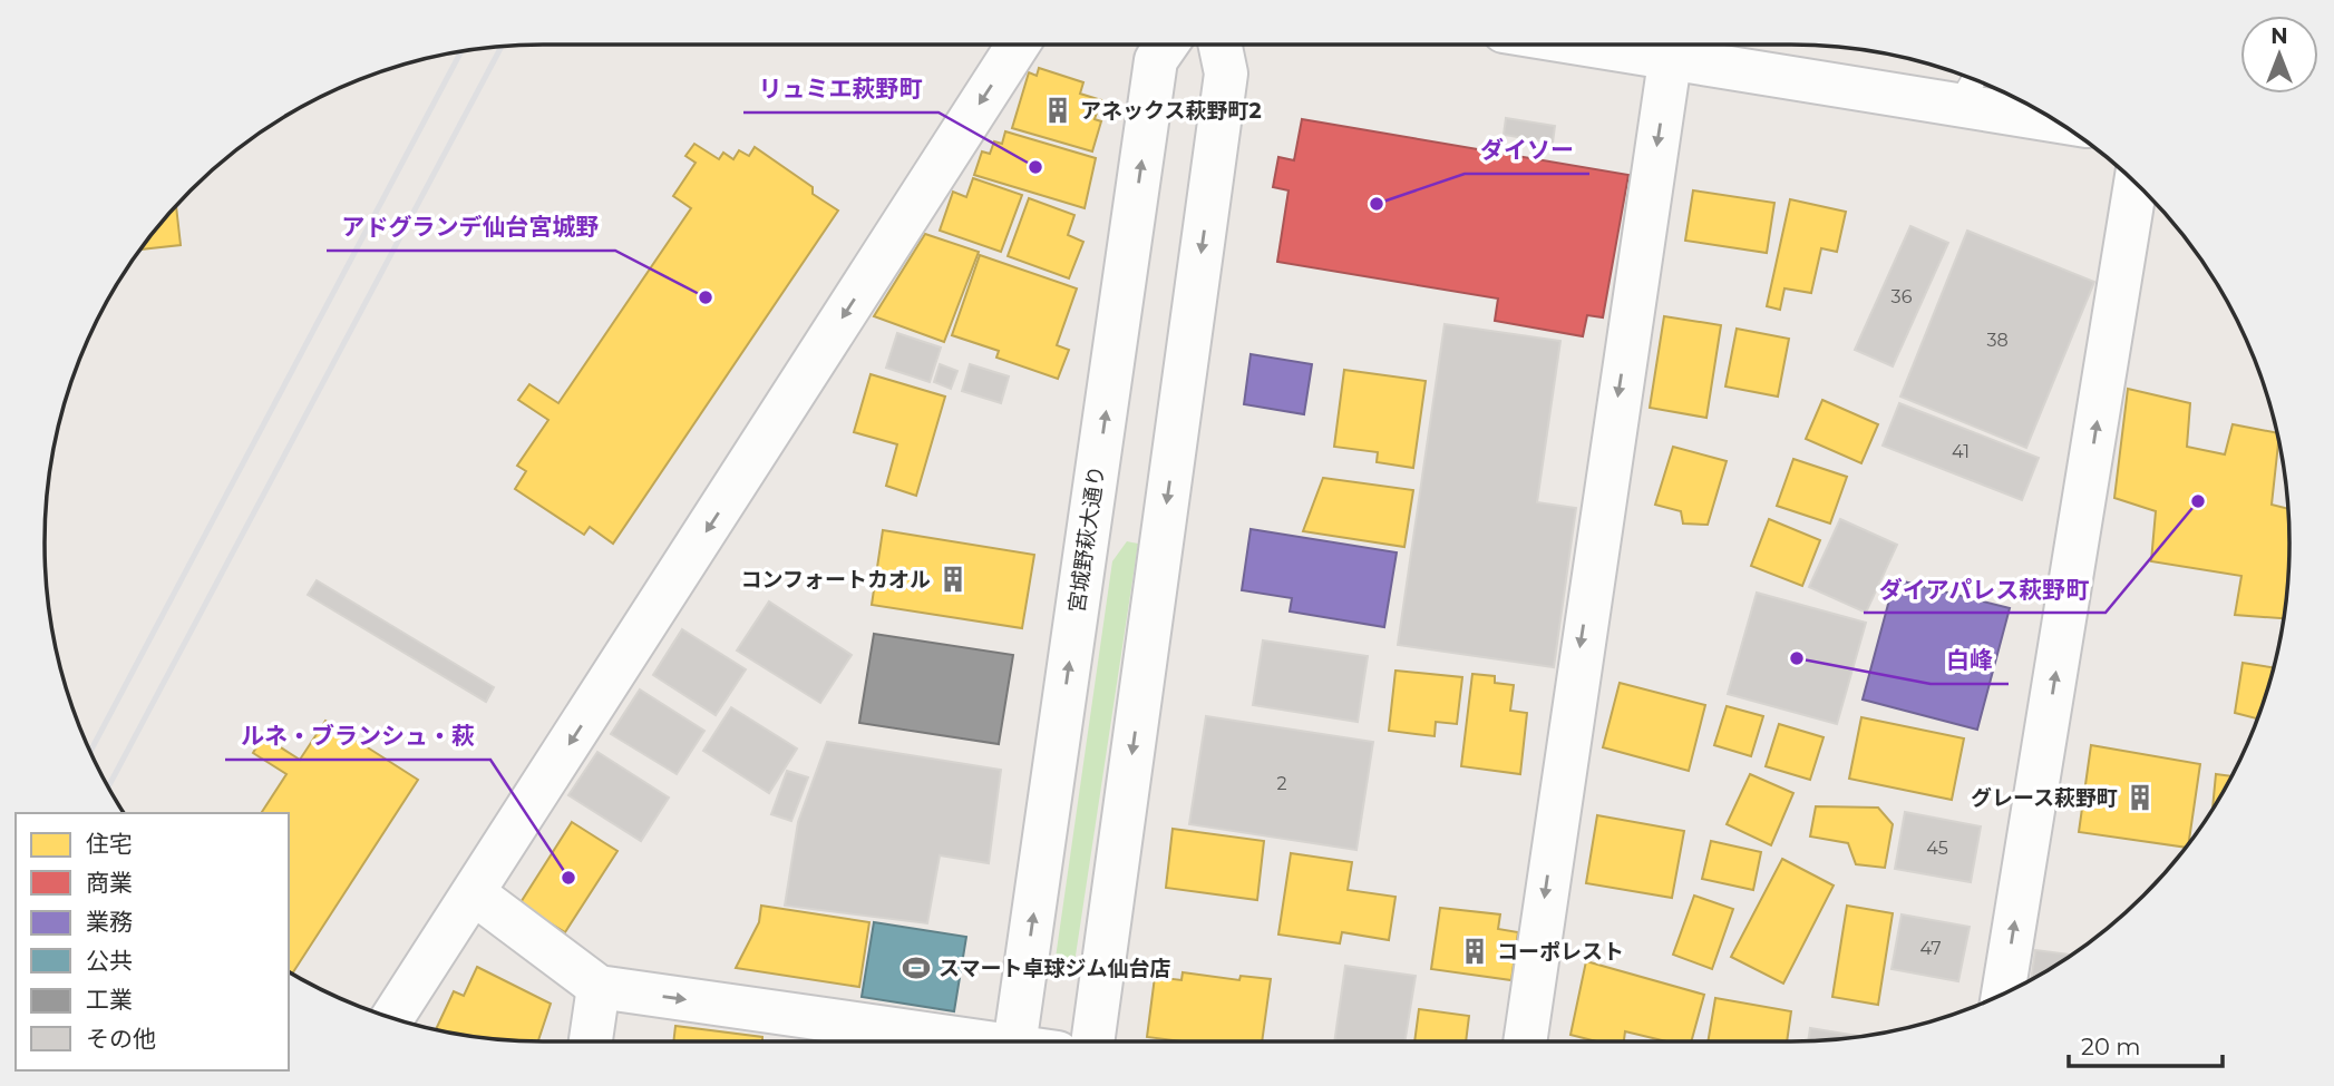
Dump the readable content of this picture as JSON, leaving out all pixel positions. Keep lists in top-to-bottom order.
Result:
{
  "streets": {
    "street": ["宮城野萩大通り"]
  },
  "places": {
    "building": [
      "アネックス萩野町2",
      "コンフォートカオル",
      "グレース萩野町",
      "コーポレスト"
    ],
    "other": [
      "リュミエ萩野町",
      "ダイソー",
      "アドグランデ仙台宮城野",
      "ダイアパレス萩野町",
      "白峰",
      "ルネ・ブランシュ・萩"
    ],
    "sports": ["スマート卓球ジム仙台店"]
  },
  "house_numbers": [
    "36",
    "38",
    "41",
    "2",
    "45",
    "47"
  ],
  "legend": [
    "住宅",
    "商業",
    "業務",
    "公共",
    "工業",
    "その他"
  ],
  "scale_bar": "20 m",
  "north": "top"
}
